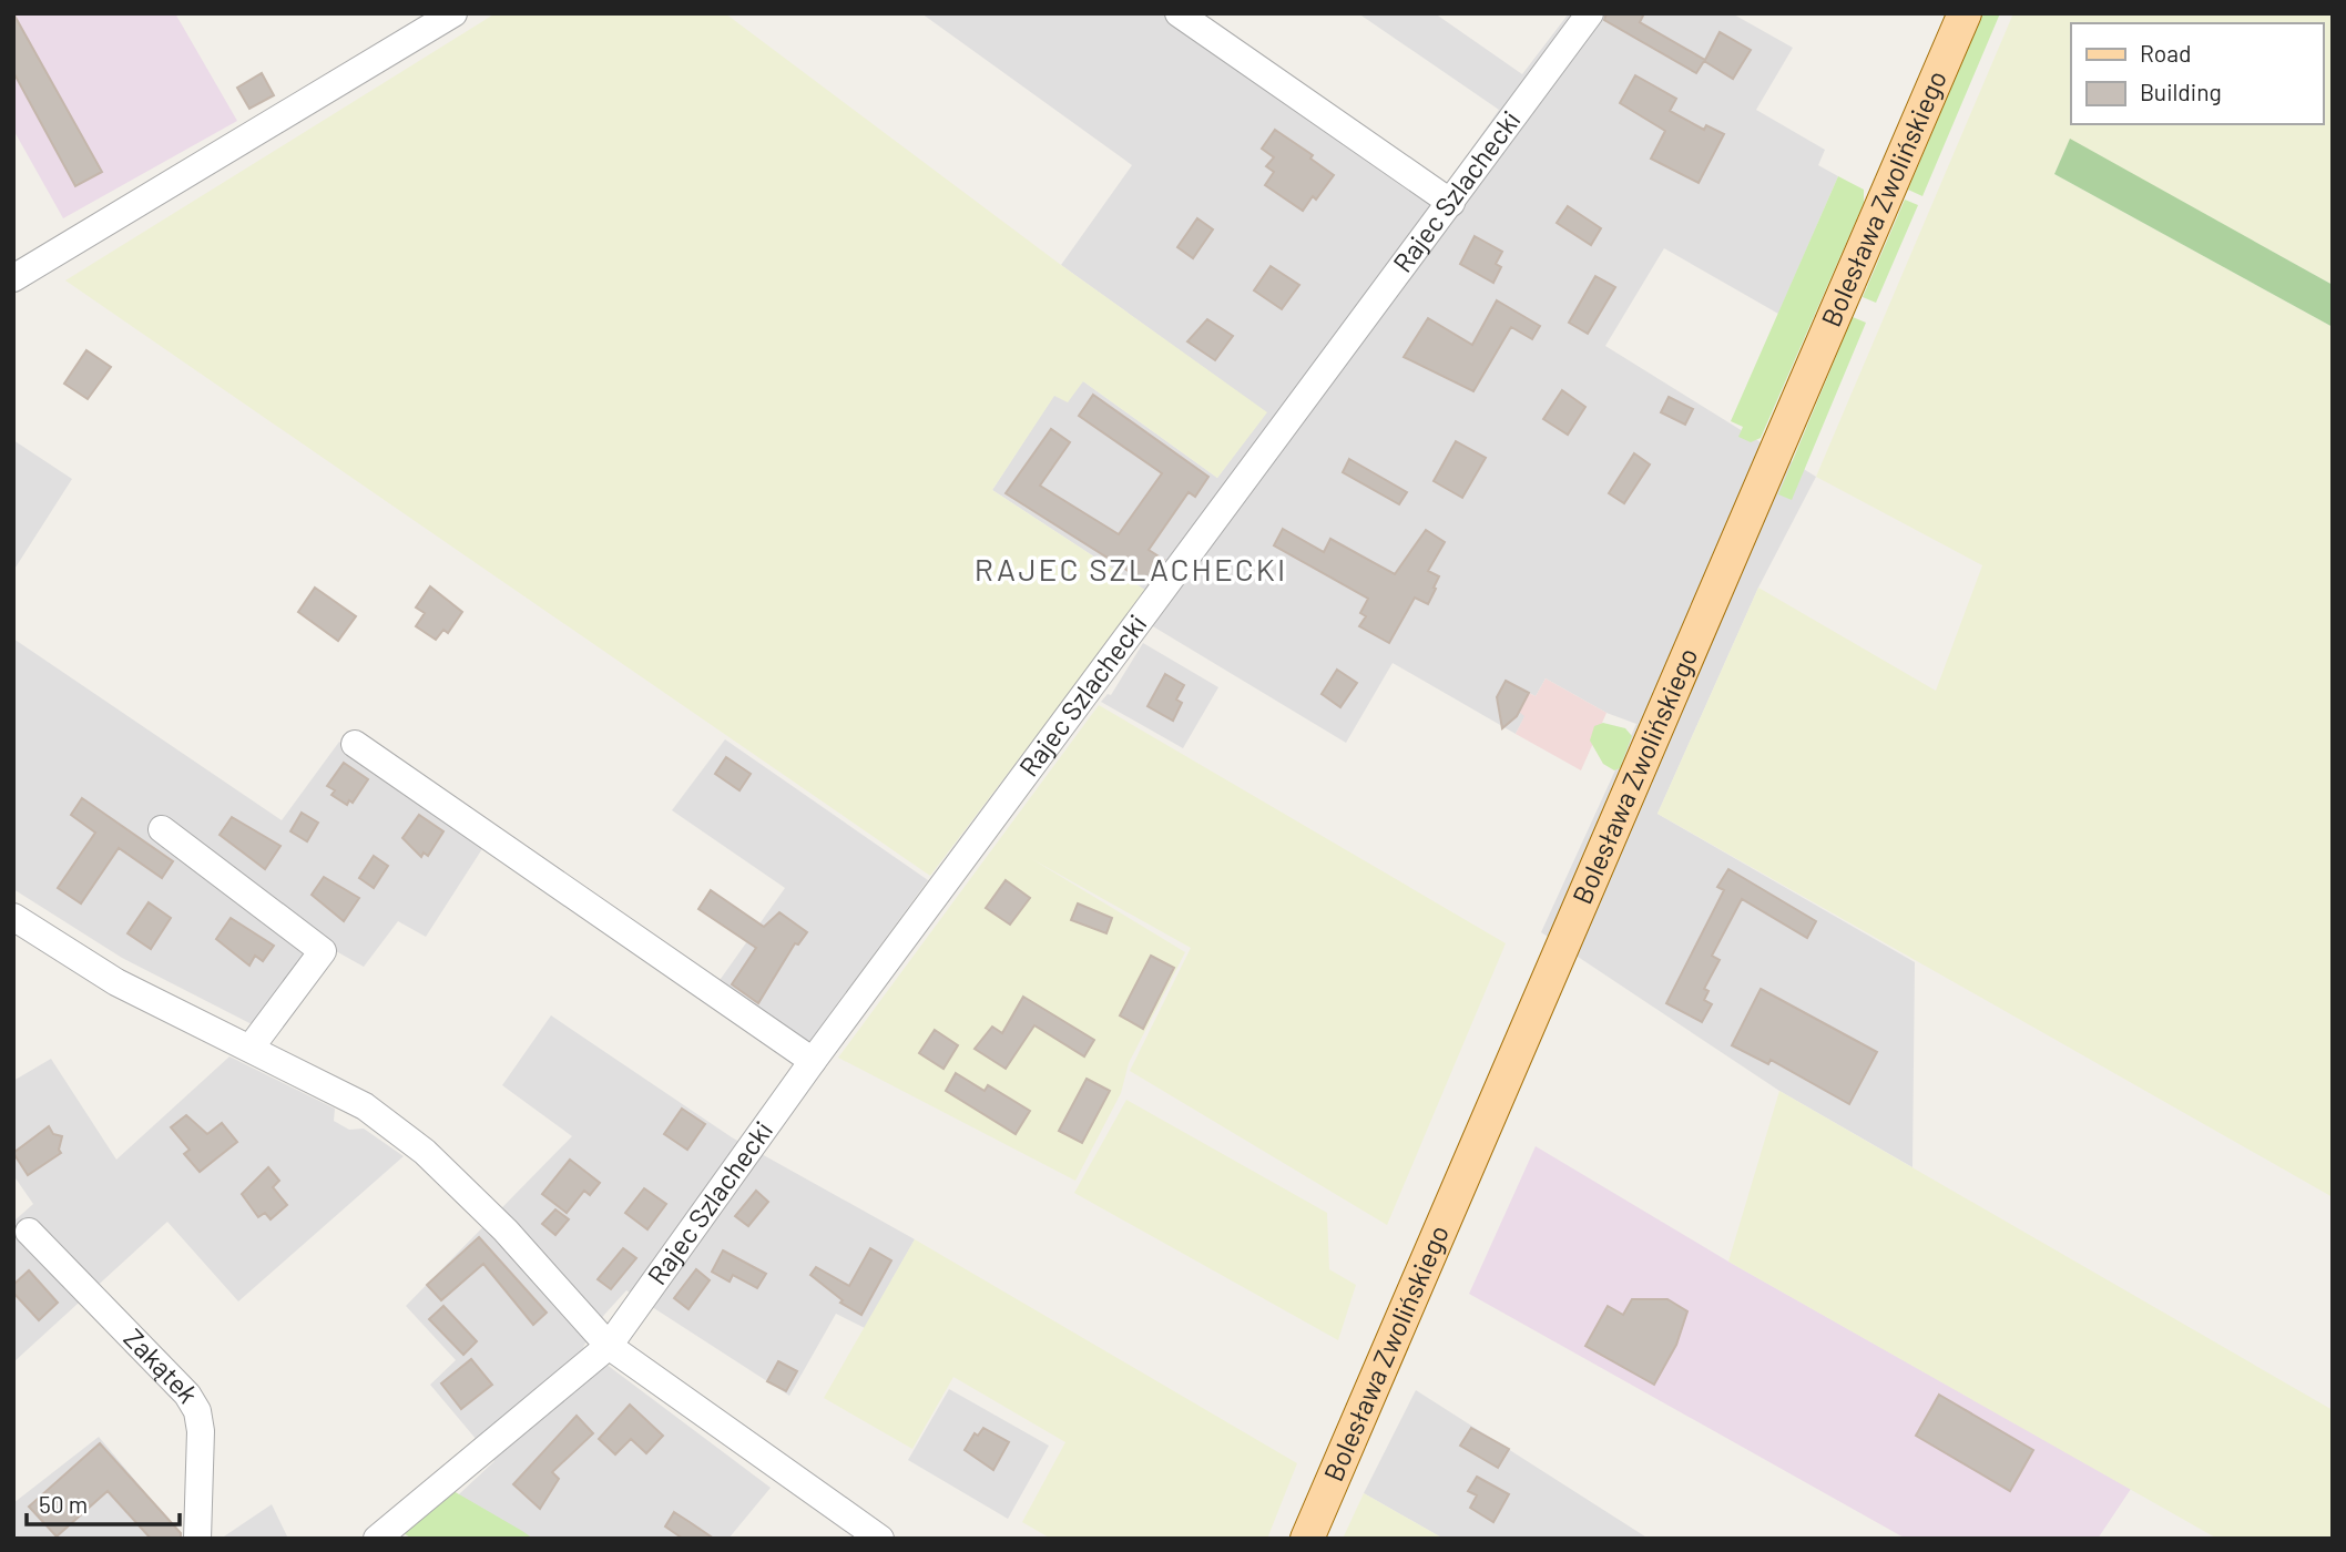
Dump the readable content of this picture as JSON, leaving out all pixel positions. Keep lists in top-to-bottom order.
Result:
{
  "streets": {
    "main road": ["Bolesława Zwolińskiego"],
    "street": ["Rajec Szlachecki", "Zakątek"]
  },
  "districts": ["RAJEC SZLACHECKI"],
  "legend": ["Road", "Building"],
  "scale_bar": "50 m"
}
